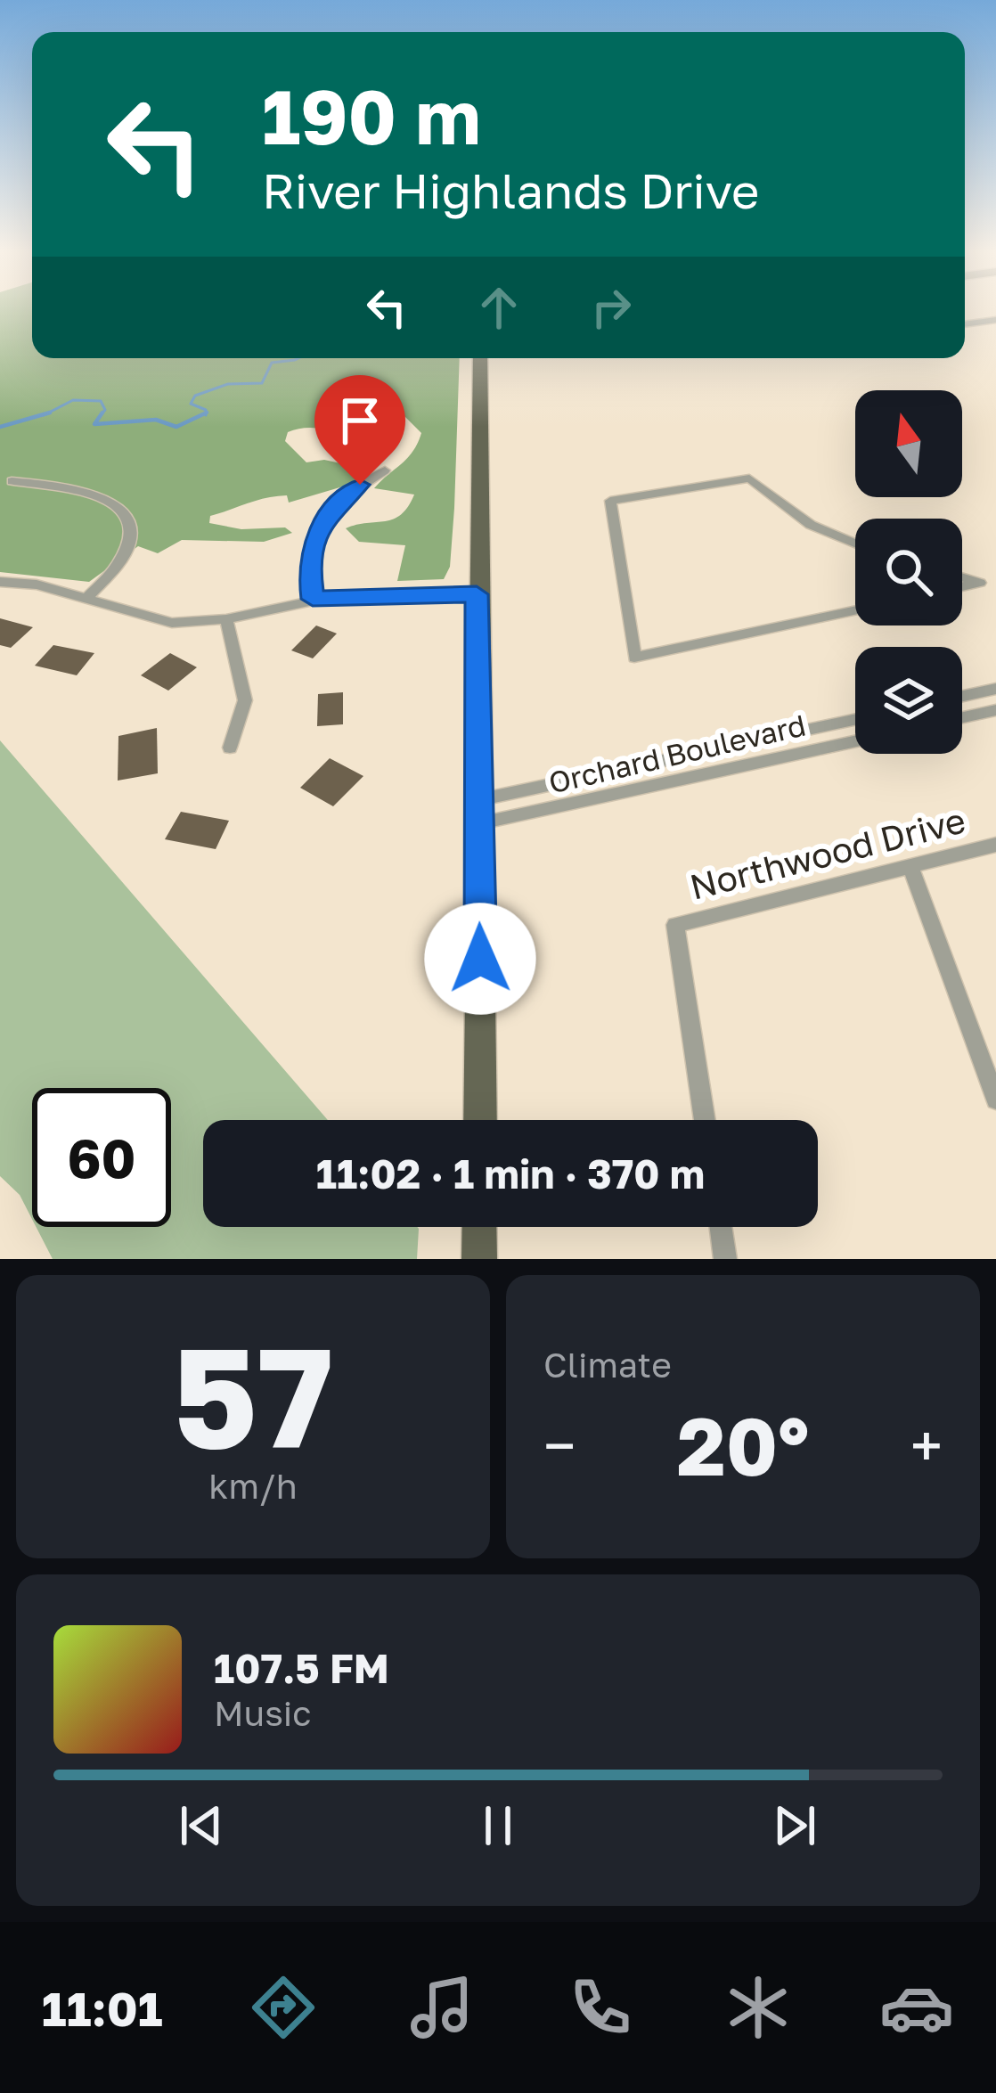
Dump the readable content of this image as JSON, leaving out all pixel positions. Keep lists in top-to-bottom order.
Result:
{
  "streets": {
    "street": ["Orchard Boulevard", "Northwood Drive"]
  },
  "north": "top",
  "page": {
    "turn": ["190 m", "River Highlands Drive"],
    "limit": "60",
    "trip": "11:02 · 1 min · 370 m",
    "tile": [
      ["57", "km/h"],
      "Climate"
    ],
    "heat": ["−", "20°", "+"],
    "song": ["107.5 FM", "Music"],
    "tabs": "11:01"
  }
}
